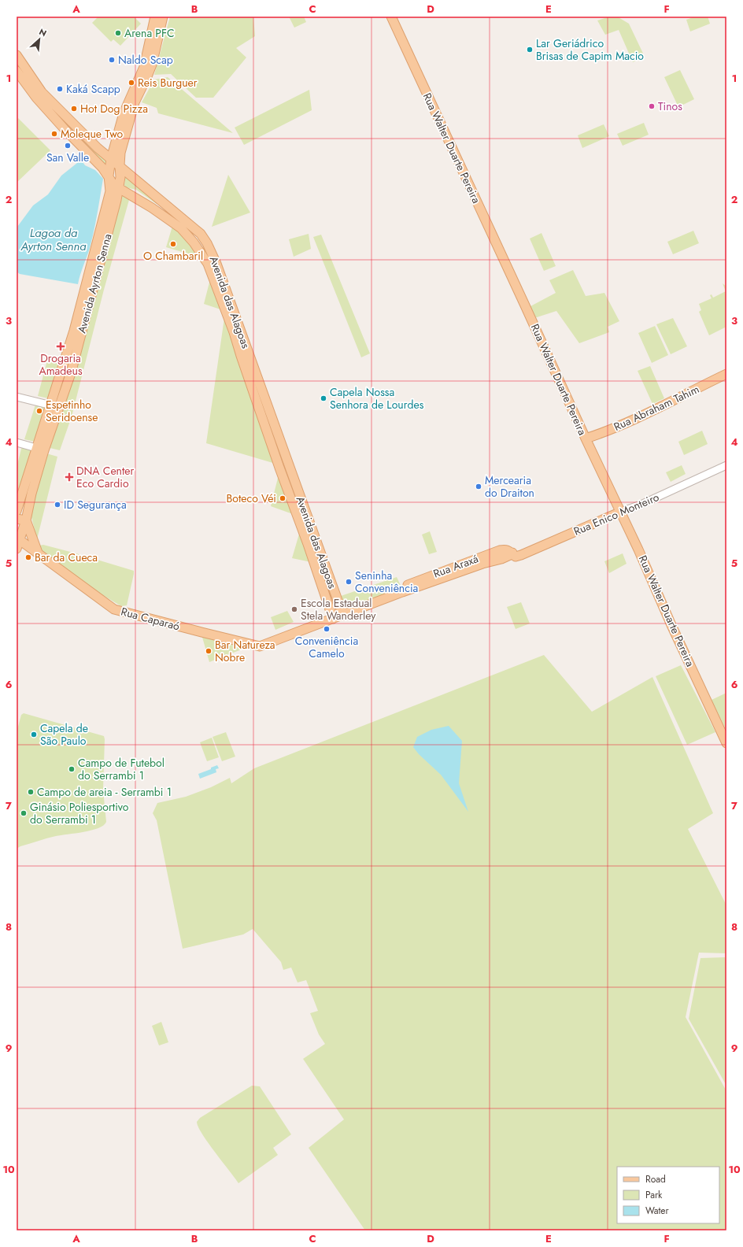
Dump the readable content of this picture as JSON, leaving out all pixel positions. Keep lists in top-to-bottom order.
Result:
{
  "streets": {
    "main road": [
      "Rua Walter Duarte Pereira",
      "Avenida Ayrton Senna",
      "Avenida das Alagoas",
      "Rua Abraham Tahim",
      "Rua Enico Monteiro",
      "Rua Araxá",
      "Rua Caparaó"
    ]
  },
  "crossings": [
    ["Rua Walter Duarte Pereira", "Rua Abraham Tahim"],
    ["Rua Walter Duarte Pereira", "Rua Enico Monteiro"],
    ["Avenida Ayrton Senna", "Avenida das Alagoas"],
    ["Avenida Ayrton Senna", "Rua Caparaó"],
    ["Avenida das Alagoas", "Rua Araxá"],
    ["Rua Enico Monteiro", "Rua Araxá"],
    ["Rua Araxá", "Rua Caparaó"]
  ],
  "water": ["Lagoa da Ayrton Senna"],
  "places": {
    "other": [
      "Arena PFC",
      "Lar Geriádrico Brisas de Capim Macio",
      "Naldo Scap",
      "Reis Burguer",
      "Kaká Scapp",
      "Tinos",
      "Hot Dog Pizza",
      "Moleque Two",
      "San Valle",
      "O Chambaril",
      "Capela Nossa Senhora de Lourdes",
      "Espetinho Seridoense",
      "Mercearia do Draiton",
      "Boteco Véi",
      "ID Segurança",
      "Bar da Cueca",
      "Seninha Conveniência",
      "Escola Estadual Stela Wanderley",
      "Conveniência Camelo",
      "Bar Natureza Nobre",
      "Capela de São Paulo",
      "Campo de Futebol do Serrambi 1",
      "Campo de areia - Serrambi 1",
      "Ginásio Poliesportivo do Serrambi 1"
    ],
    "health": ["Drogaria Amadeus", "DNA Center Eco Cardio"]
  },
  "legend": ["Road", "Park", "Water"],
  "north": "top right",
  "grid": {
    "columns": [
      "A",
      "B",
      "C",
      "D",
      "E",
      "F"
    ],
    "rows": [
      "1",
      "2",
      "3",
      "4",
      "5",
      "6",
      "7",
      "8",
      "9",
      "10"
    ]
  }
}
